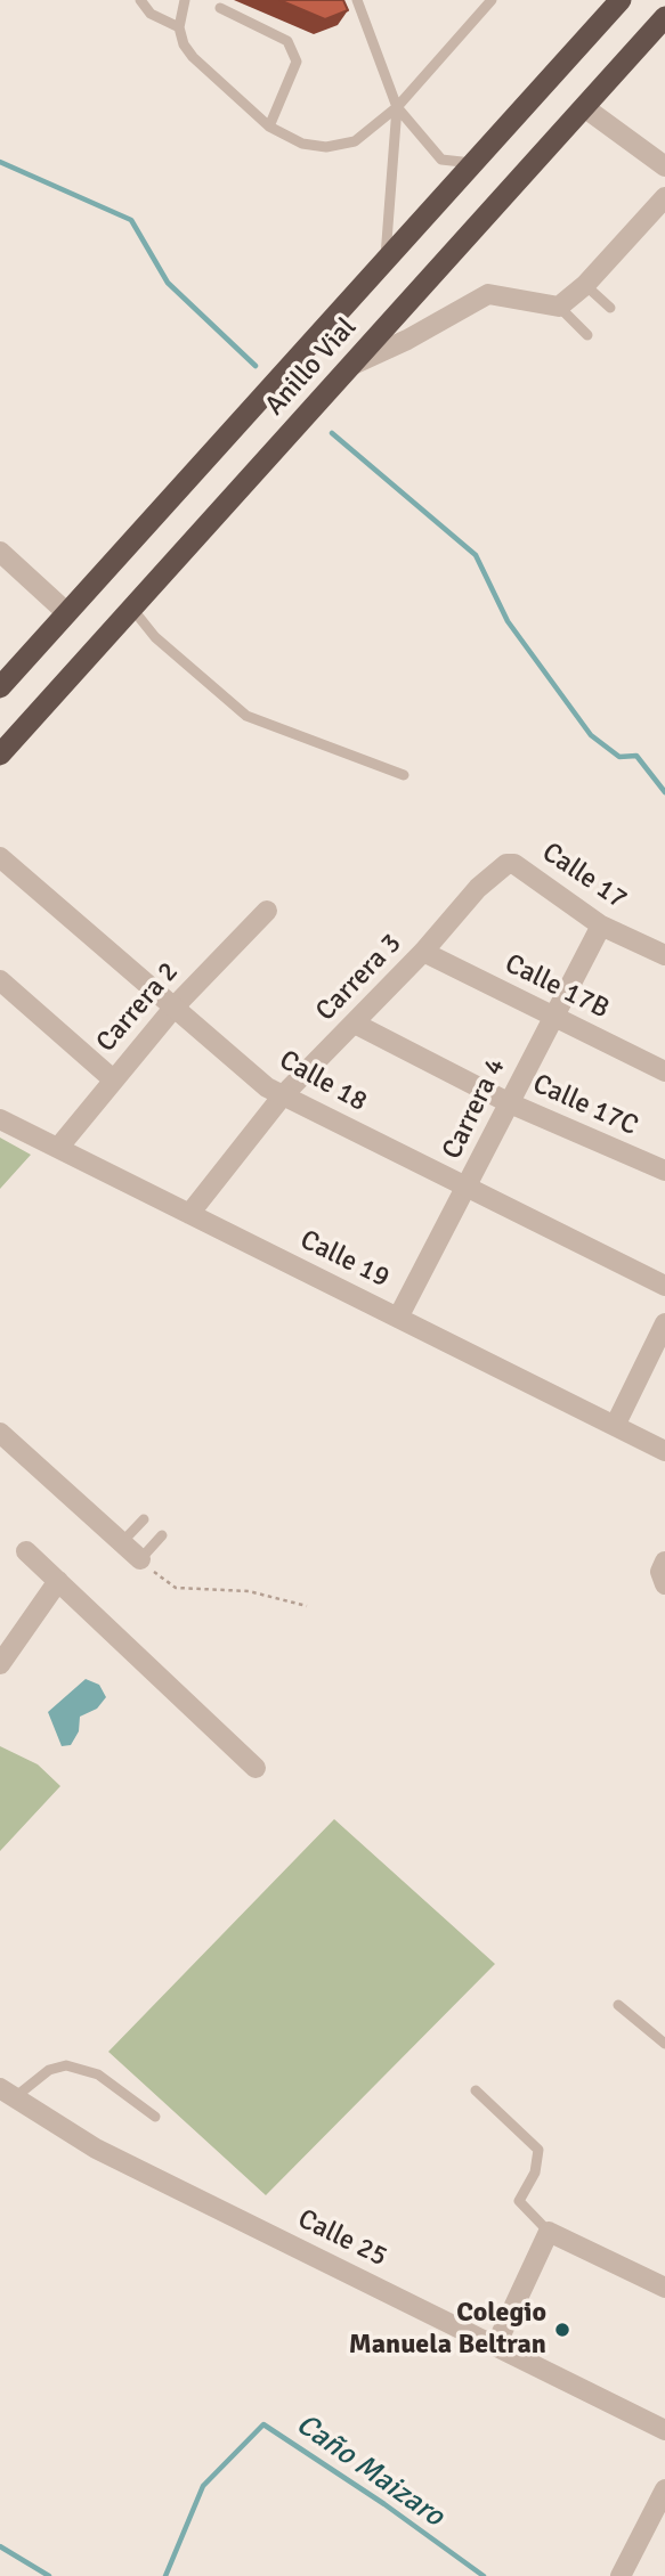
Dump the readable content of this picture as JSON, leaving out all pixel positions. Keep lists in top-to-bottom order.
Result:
{
  "streets": {
    "highway": ["Anillo Vial"],
    "street": [
      "Calle 17",
      "Carrera 3",
      "Calle 17B",
      "Carrera 2",
      "Calle 18",
      "Calle 17C",
      "Carrera 4",
      "Calle 19",
      "Calle 25"
    ]
  },
  "crossings": [
    ["Calle 17", "Carrera 3"],
    ["Calle 17", "Carrera 4"],
    ["Carrera 3", "Calle 17B"],
    ["Carrera 3", "Calle 18"],
    ["Carrera 3", "Calle 17C"],
    ["Carrera 3", "Calle 19"],
    ["Calle 17B", "Carrera 4"],
    ["Carrera 2", "Calle 18"],
    ["Carrera 2", "Calle 19"],
    ["Calle 18", "Carrera 4"],
    ["Calle 17C", "Carrera 4"],
    ["Carrera 4", "Calle 19"]
  ],
  "water": ["Caño Maizaro"],
  "places": ["Colegio Manuela Beltran"]
}
